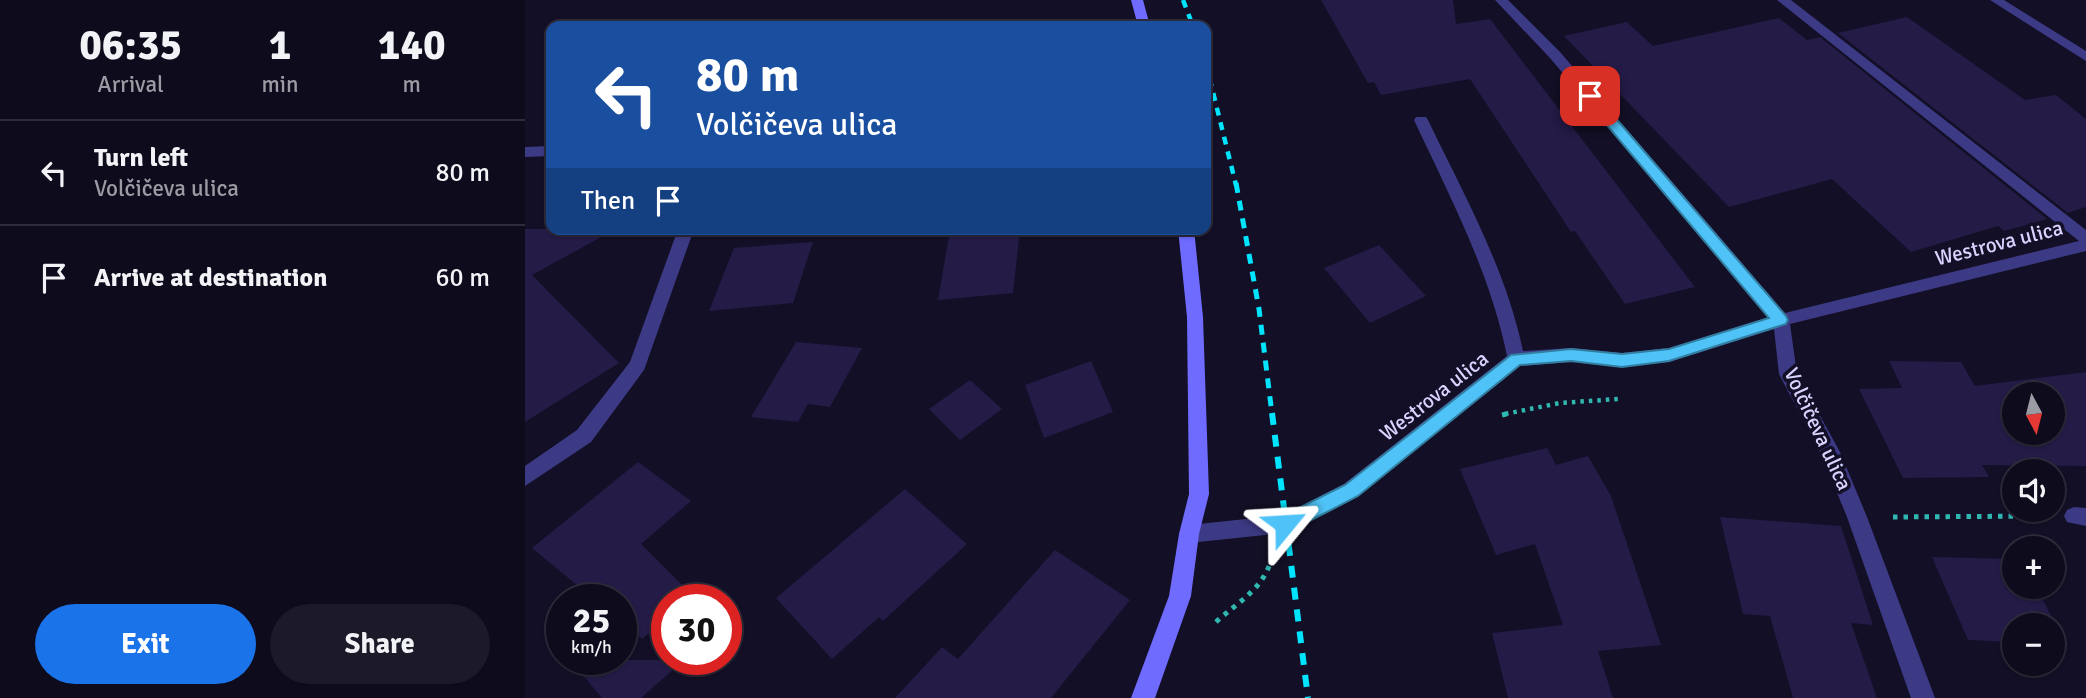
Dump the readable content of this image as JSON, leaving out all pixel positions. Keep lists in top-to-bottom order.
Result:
{
  "streets": {
    "street": ["Westrova ulica", "Volčičeva ulica"]
  },
  "crossings": [
    ["Westrova ulica", "Volčičeva ulica"]
  ],
  "north": "bottom",
  "page": {
    "eta": [
      "06:35",
      "Arrival",
      "1",
      "min",
      "140",
      "m"
    ],
    "turn": ["80 m", "Volčičeva ulica"],
    "list": [
      {
        "name": "Turn left",
        "note": "Volčičeva ulica",
        "value": "80 m"
      },
      {
        "name": "Arrive at destination",
        "value": "60 m"
      }
    ],
    "then": "Then",
    "map_buttons": ["+", "−"],
    "speed": "25 km/h",
    "limit": "30",
    "buttons": ["Exit", "Share"]
  }
}
